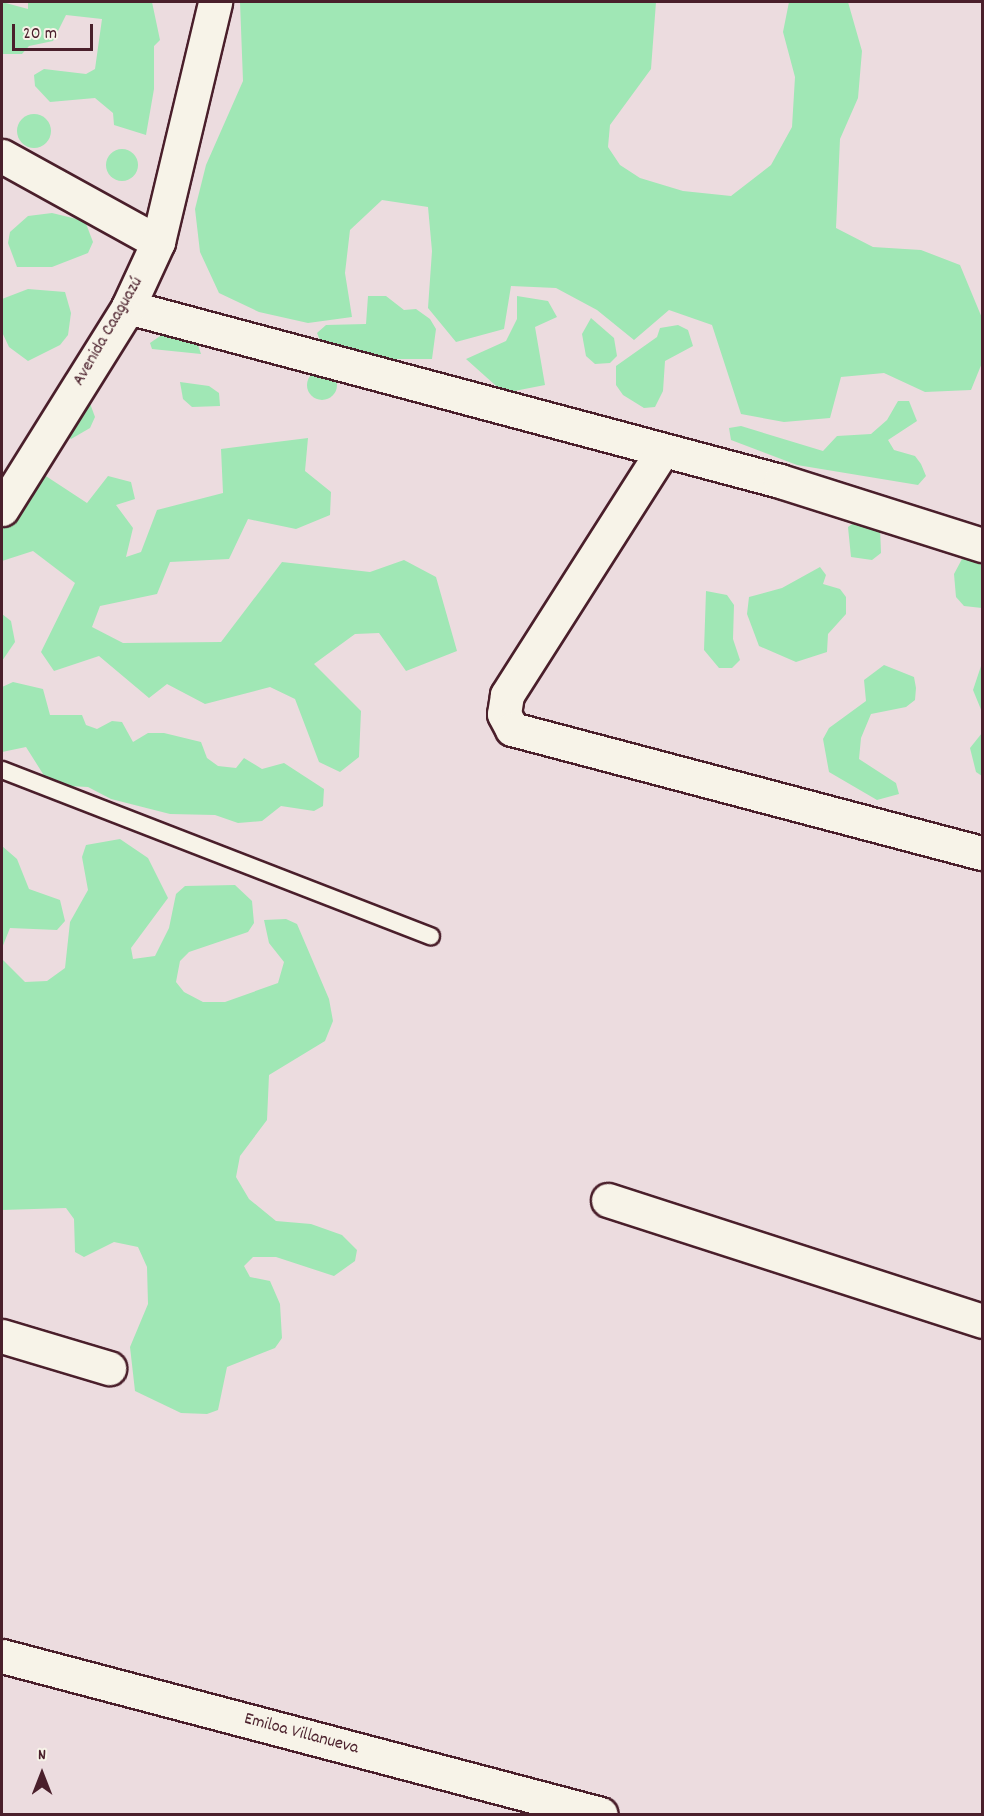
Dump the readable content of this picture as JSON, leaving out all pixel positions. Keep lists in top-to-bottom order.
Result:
{
  "streets": {
    "street": ["Avenida Caaguazú", "Emiloa Villanueva"]
  },
  "scale_bar": "20 m",
  "north": "top"
}
